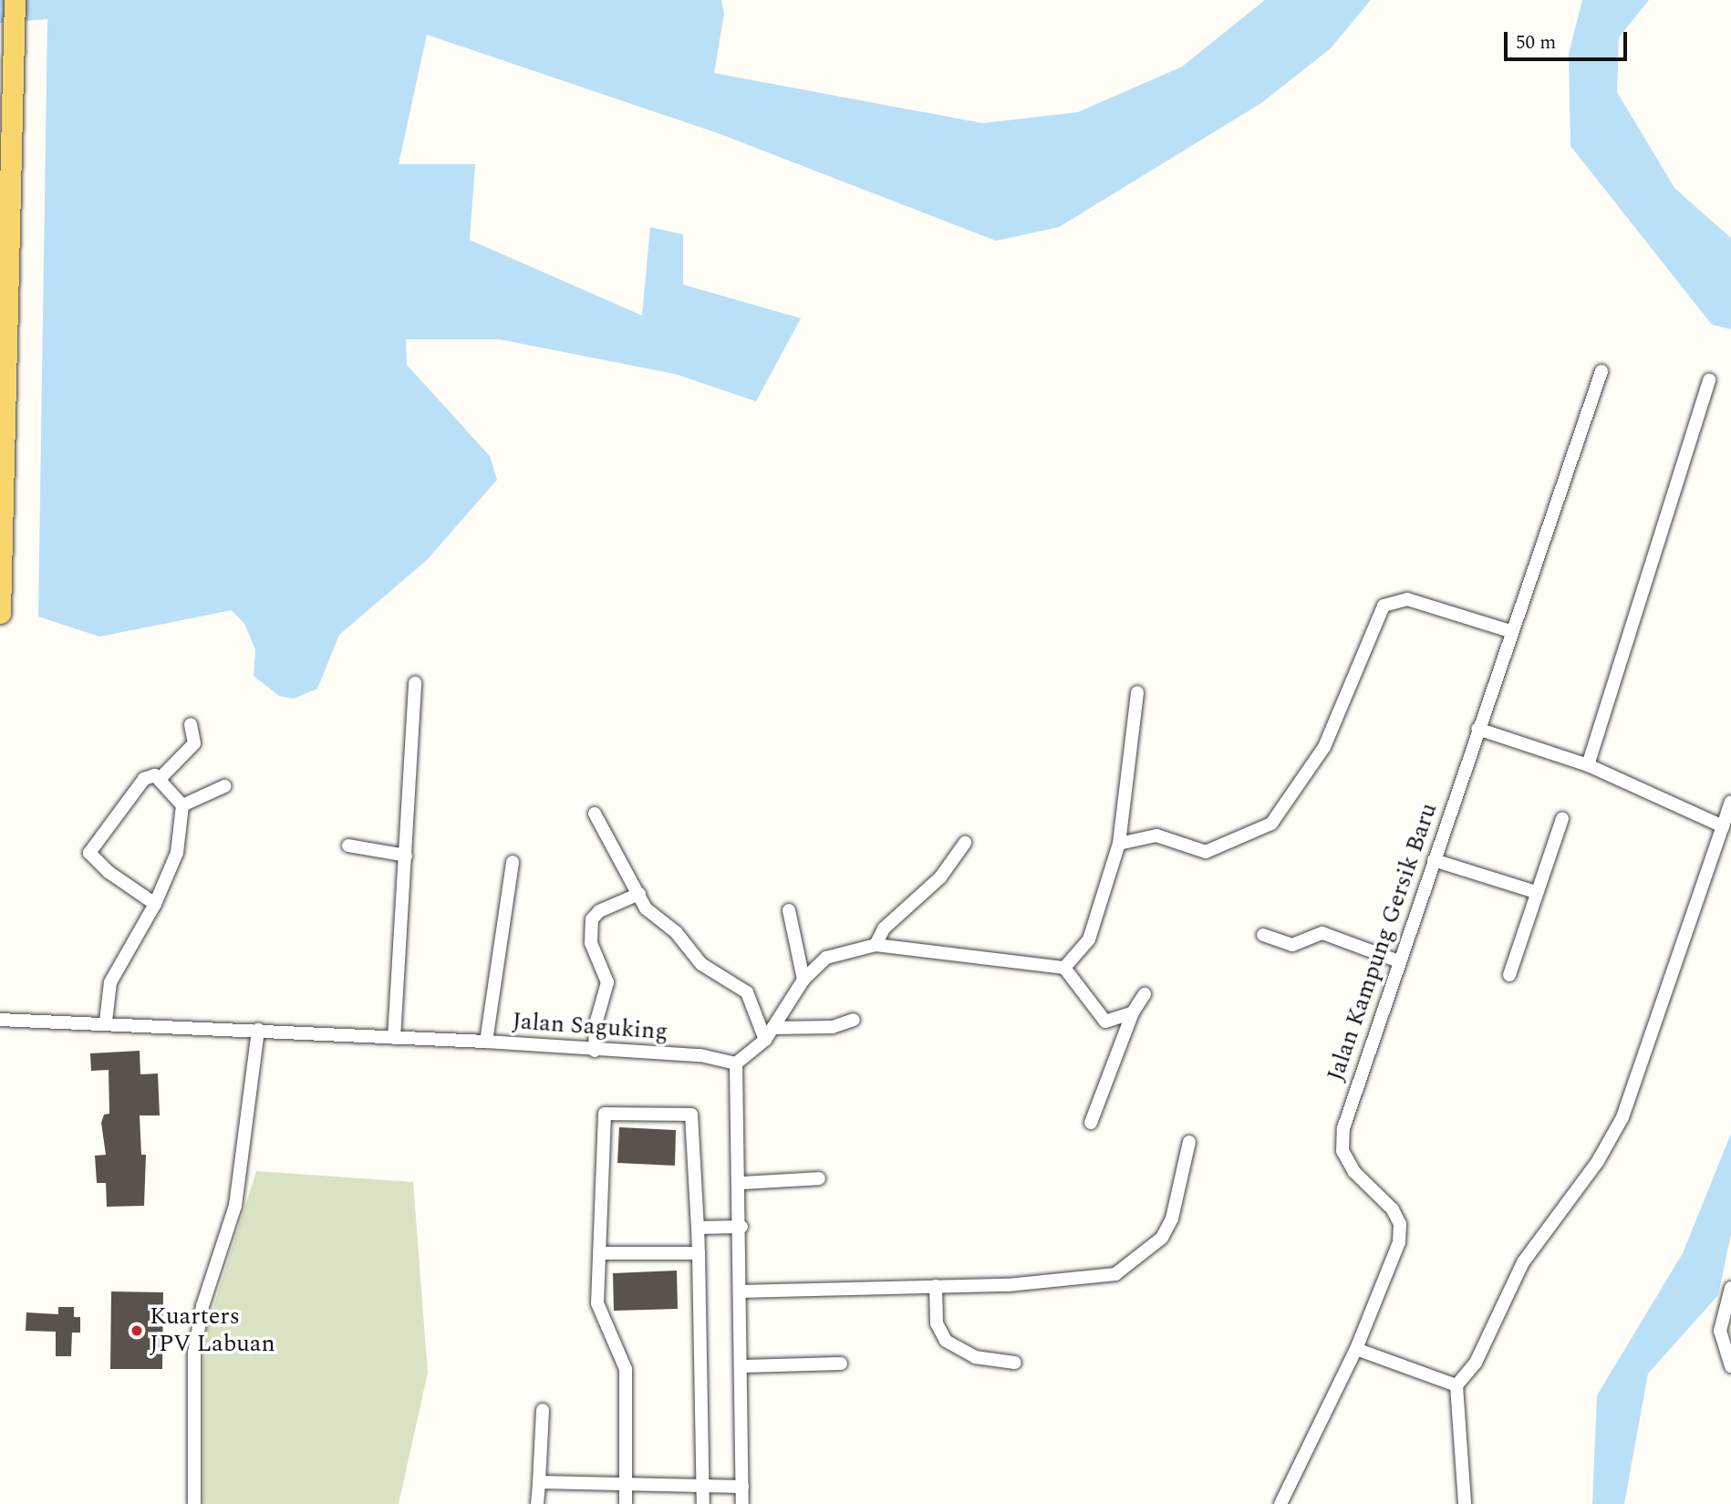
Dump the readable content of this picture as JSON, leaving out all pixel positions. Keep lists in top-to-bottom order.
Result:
{
  "streets": {
    "street": ["Jalan Kampung Gersik Baru", "Jalan Saguking"]
  },
  "places": ["Kuarters JPV Labuan"],
  "scale_bar": "50 m"
}
